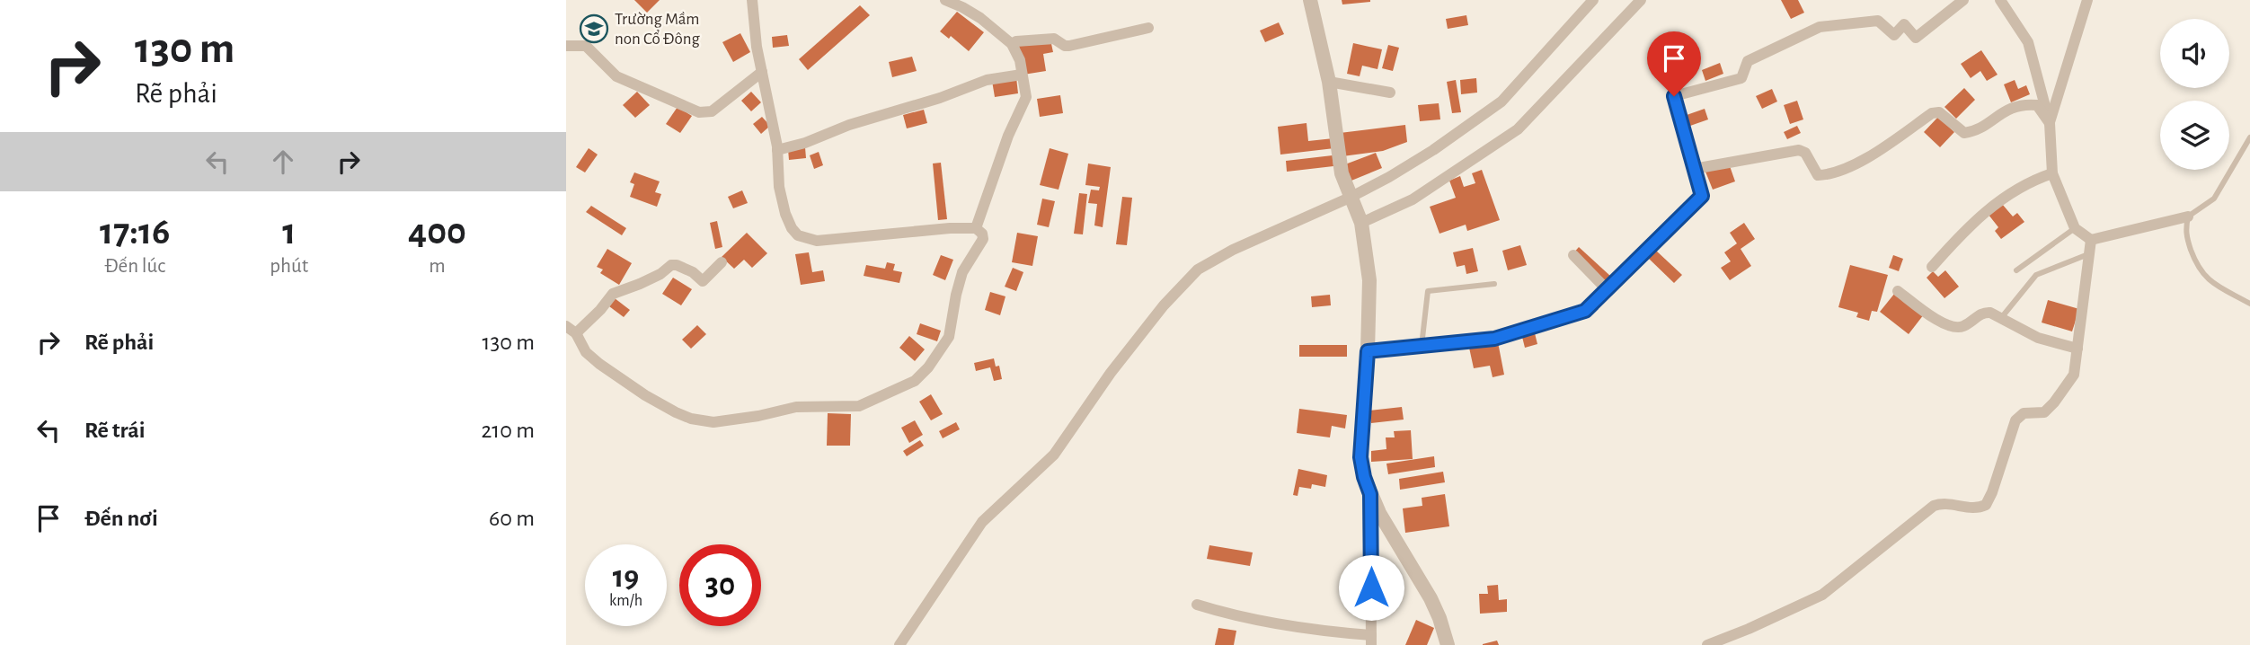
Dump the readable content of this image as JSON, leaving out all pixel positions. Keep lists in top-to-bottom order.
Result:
{
  "places": {
    "school or university": ["Trường Mầm non Cổ Đông"]
  },
  "page": {
    "turn": ["130 m", "Rẽ phải"],
    "eta": [
      "17:16",
      "Đến lúc",
      "1",
      "phút",
      "400",
      "m"
    ],
    "list": [
      {
        "name": "Rẽ phải",
        "value": "130 m"
      },
      {
        "name": "Rẽ trái",
        "value": "210 m"
      },
      {
        "name": "Đến nơi",
        "value": "60 m"
      }
    ],
    "speed": "19 km/h",
    "limit": "30"
  }
}
